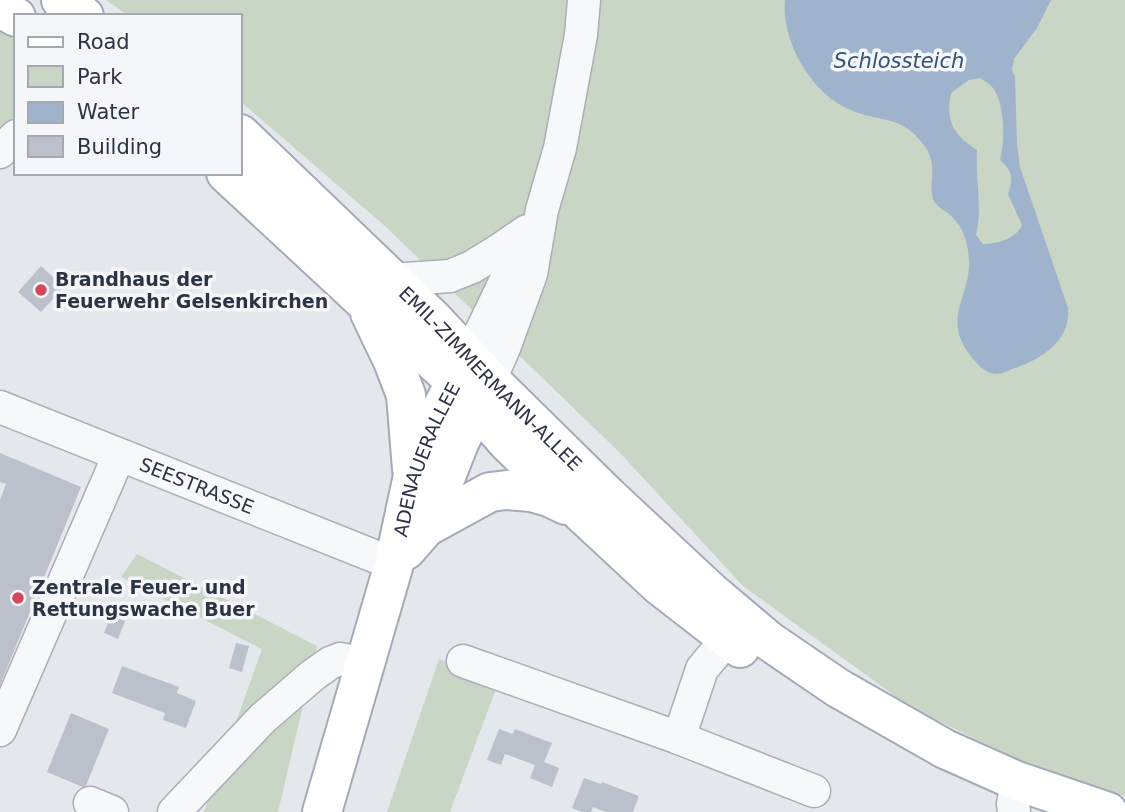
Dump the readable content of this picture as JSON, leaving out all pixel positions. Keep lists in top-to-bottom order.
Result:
{
  "streets": {
    "main road": ["EMIL-ZIMMERMANN-ALLEE", "ADENAUERALLEE"],
    "street": ["SEESTRASSE"]
  },
  "crossings": [
    ["EMIL-ZIMMERMANN-ALLEE", "ADENAUERALLEE"],
    ["ADENAUERALLEE", "SEESTRASSE"]
  ],
  "water": ["Schlossteich"],
  "places": ["Brandhaus der Feuerwehr Gelsenkirchen", "Zentrale Feuer- und Rettungswache Buer"],
  "legend": [
    "Road",
    "Park",
    "Water",
    "Building"
  ]
}
